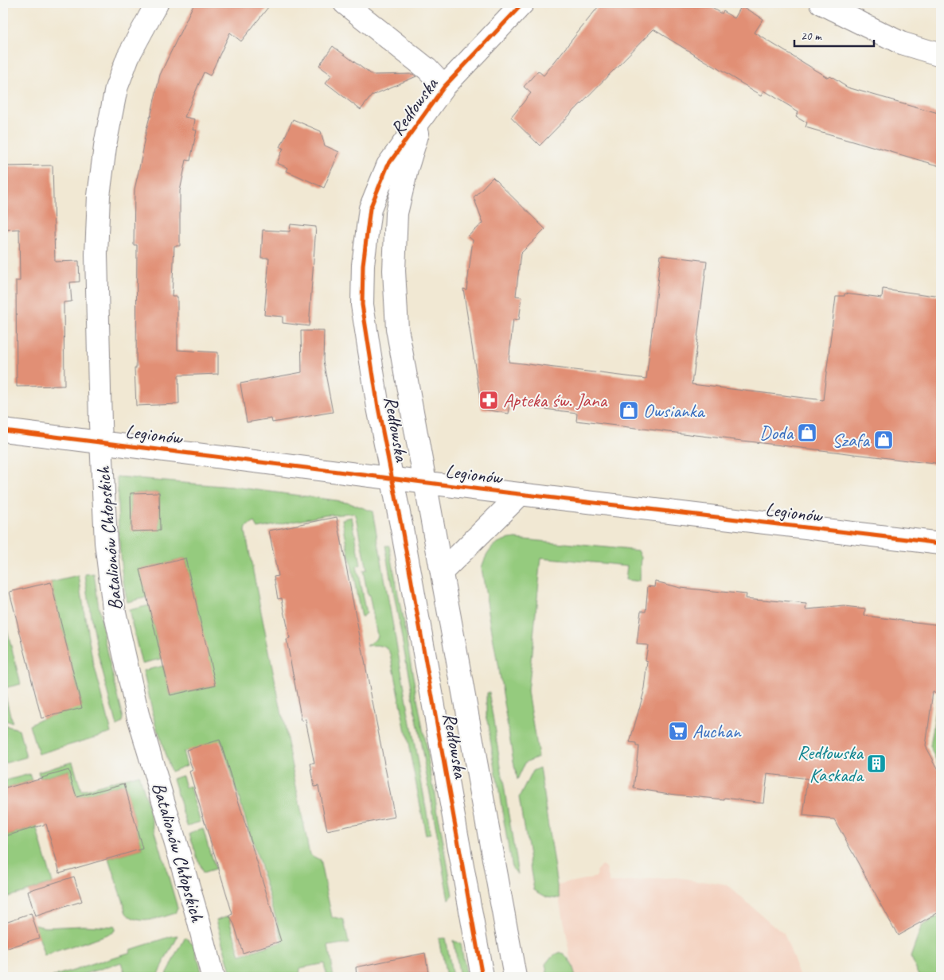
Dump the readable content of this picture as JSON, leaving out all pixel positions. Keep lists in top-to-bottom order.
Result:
{
  "streets": {
    "street": ["Redłowska", "Legionów", "Batalionów Chłopskich"]
  },
  "crossings": [
    ["Redłowska", "Legionów"],
    ["Legionów", "Batalionów Chłopskich"]
  ],
  "places": {
    "pharmacy": ["Apteka św. Jana"],
    "shop": ["Owsianka", "Doda", "Szafa"],
    "supermarket": ["Auchan"],
    "building": ["Redłowska Kaskada"]
  },
  "scale_bar": "20 m"
}
